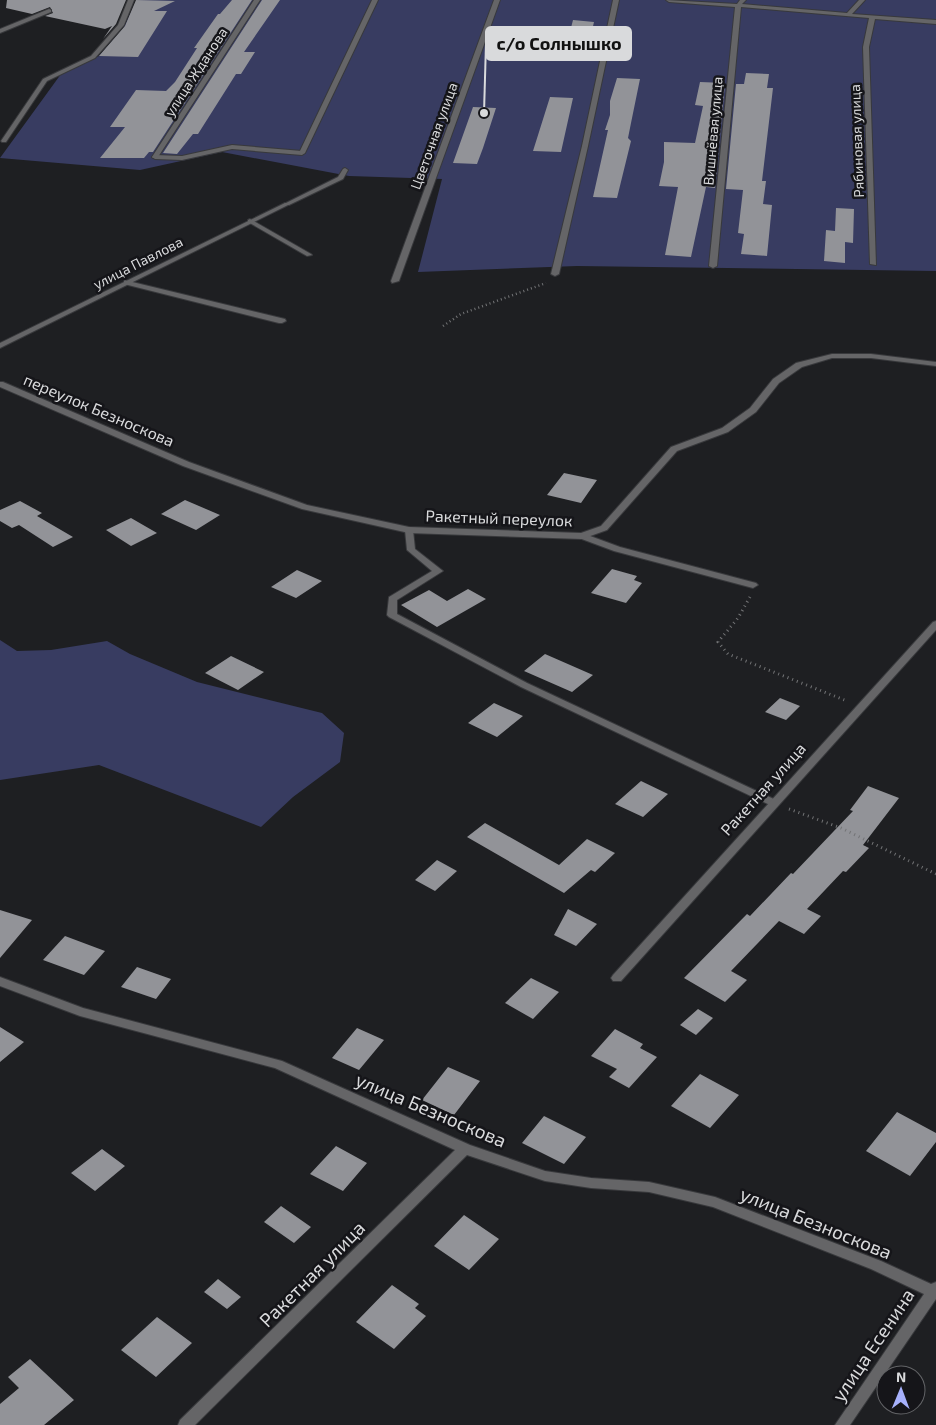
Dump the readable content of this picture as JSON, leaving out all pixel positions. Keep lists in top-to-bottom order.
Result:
{
  "streets": {
    "street": [
      "улица Жданова",
      "Вишнёвая улица",
      "Цветочная улица",
      "Рябиновая улица",
      "улица Павлова",
      "переулок Безноскова",
      "Ракетный переулок",
      "Ракетная улица",
      "улица Безноскова",
      "улица Есенина"
    ]
  },
  "crossings": [
    ["переулок Безноскова", "Ракетный переулок"],
    ["Ракетная улица", "улица Безноскова"],
    ["улица Безноскова", "улица Есенина"]
  ],
  "places": ["с/о Солнышко"],
  "north": "top"
}
